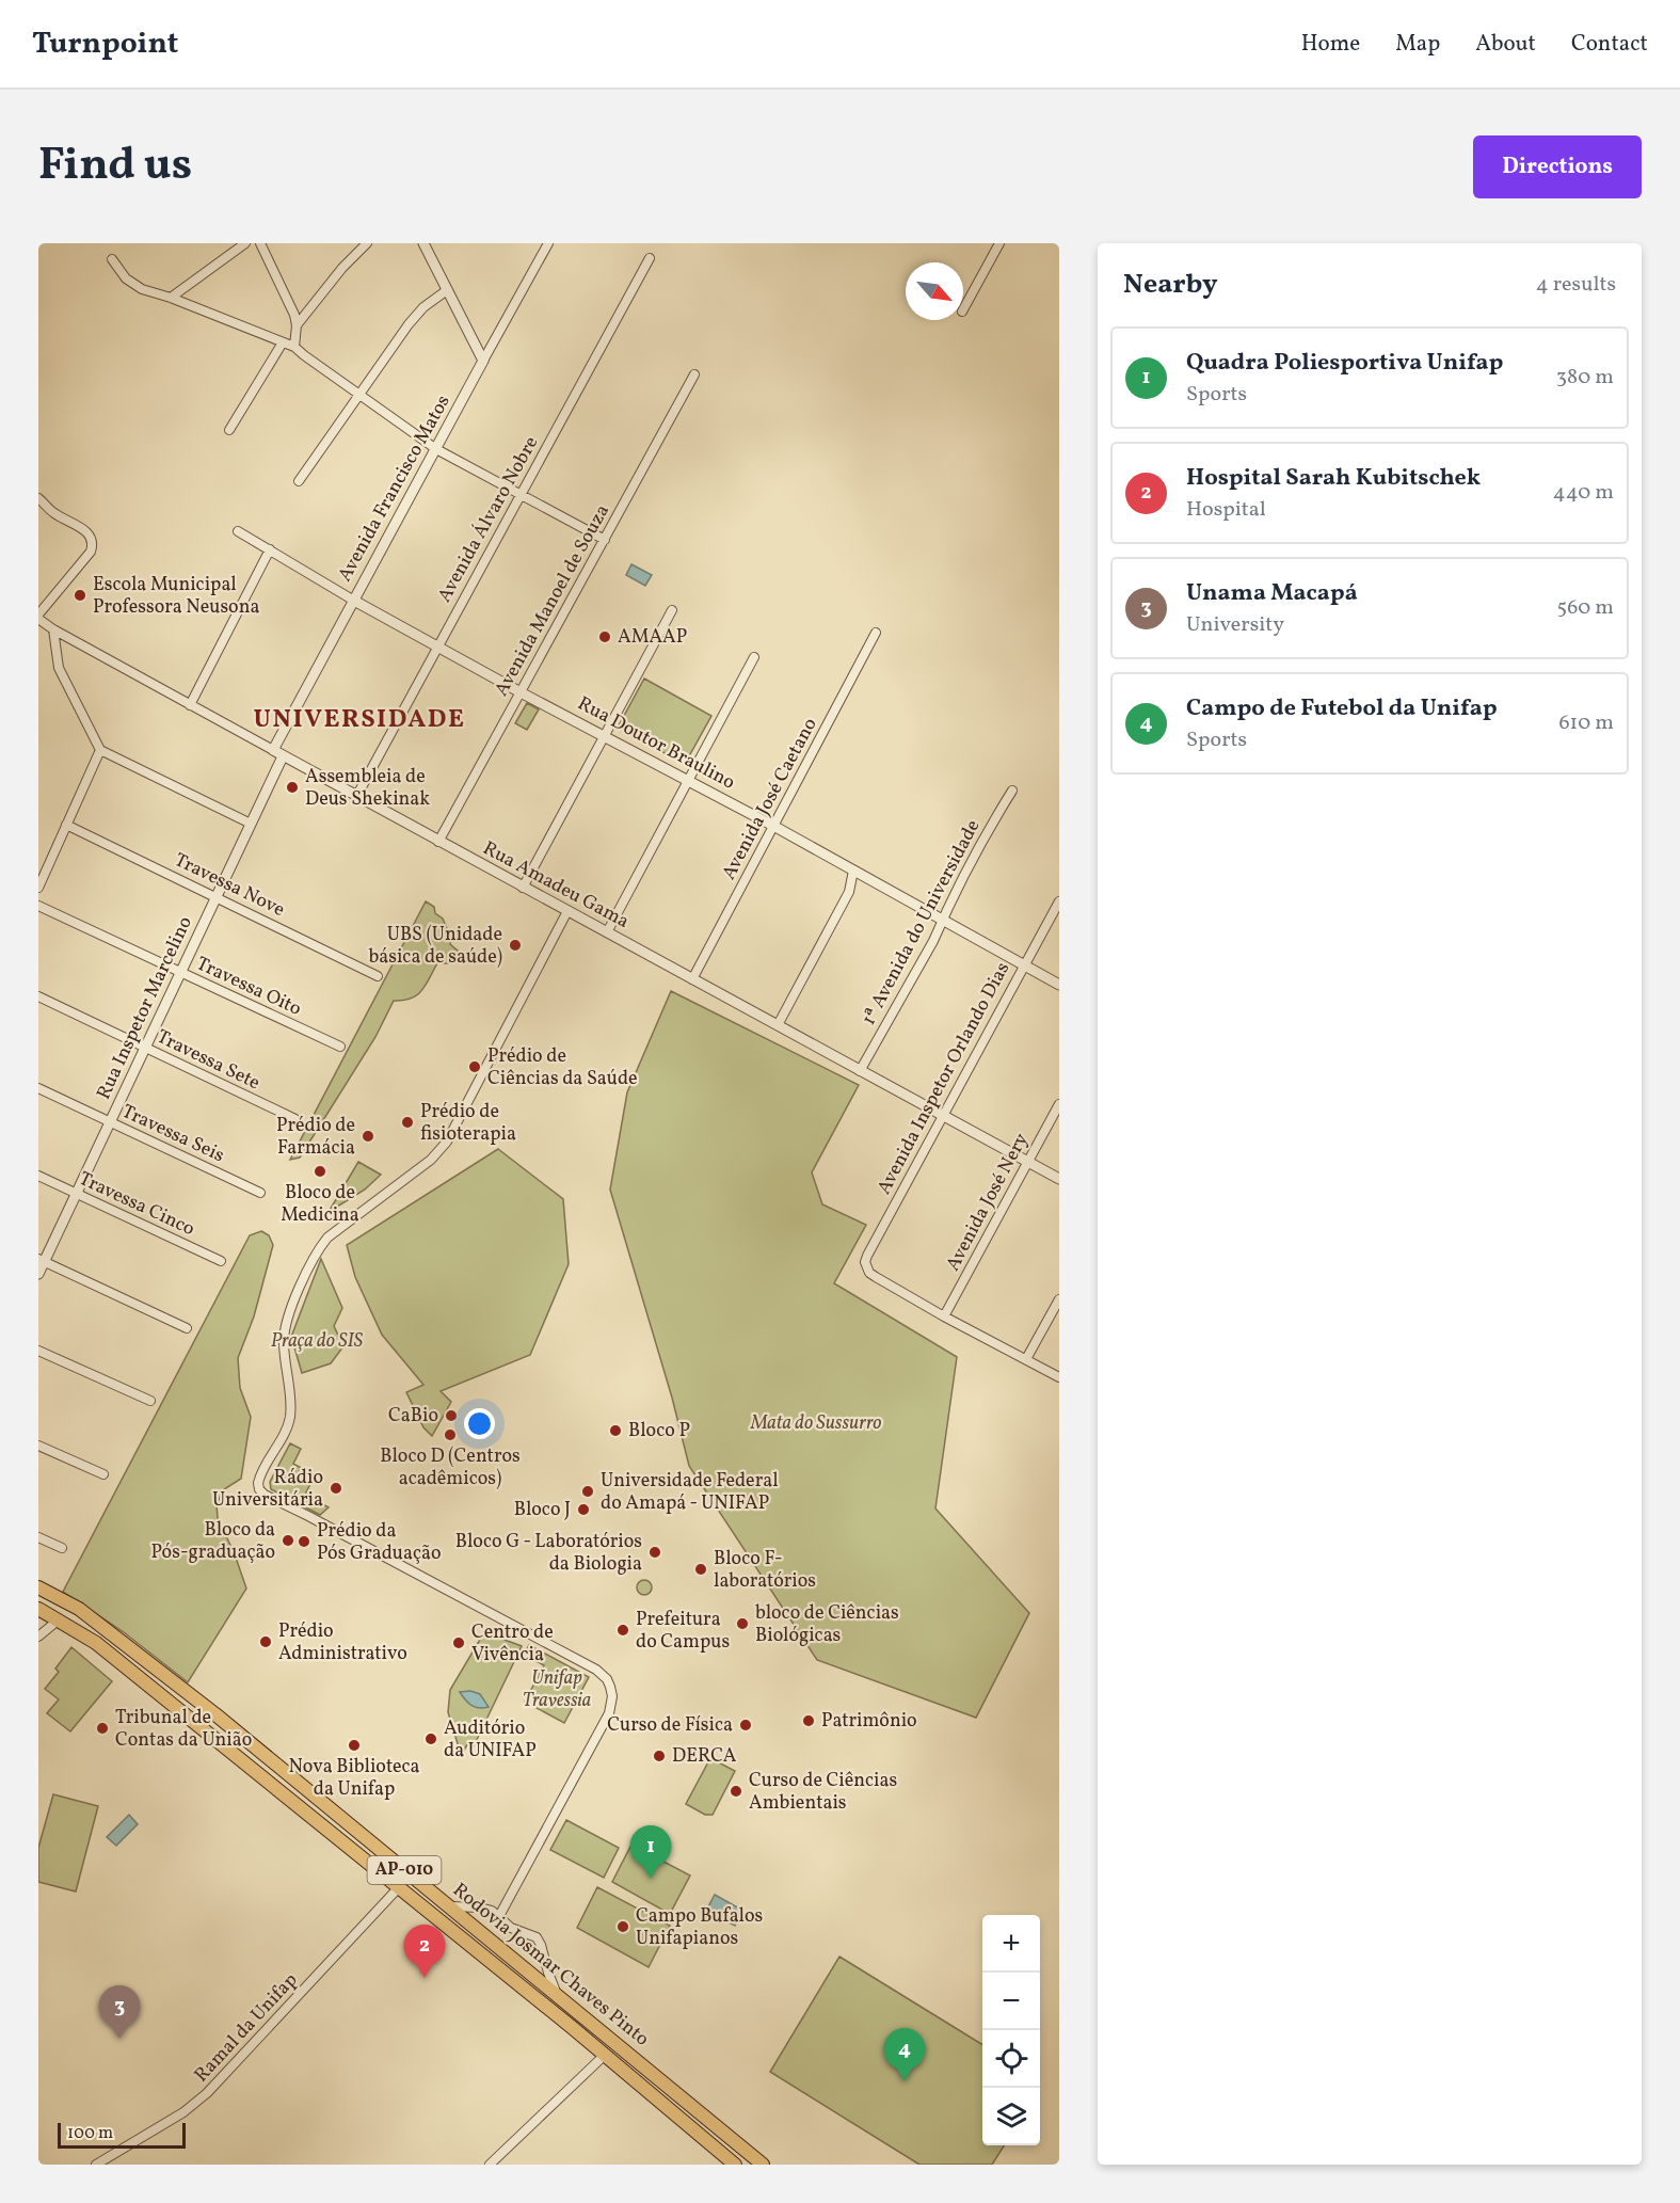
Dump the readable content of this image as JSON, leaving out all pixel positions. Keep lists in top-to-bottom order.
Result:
{
  "streets": {
    "main road": ["AP-010", "Rodovia Josmar Chaves Pinto"],
    "street": [
      "Avenida Francisco Matos",
      "Avenida Álvaro Nobre",
      "Avenida Manoel de Souza",
      "Rua Doutor Braulino",
      "Avenida José Caetano",
      "Travessa Nove",
      "Rua Amadeu Gama",
      "1ª Avenida do Universidade",
      "Travessa Oito",
      "Rua Inspetor Marcelino",
      "Travessa Sete",
      "Avenida Inspetor Orlando Dias",
      "Travessa Seis",
      "Avenida José Nery",
      "Travessa Cinco",
      "Ramal da Unifap"
    ]
  },
  "crossings": [
    ["Avenida Francisco Matos", "Rua Doutor Braulino"],
    ["Avenida Francisco Matos", "Rua Amadeu Gama"],
    ["Avenida Álvaro Nobre", "Rua Doutor Braulino"],
    ["Avenida Álvaro Nobre", "Rua Amadeu Gama"],
    ["Avenida Manoel de Souza", "Rua Doutor Braulino"],
    ["Avenida Manoel de Souza", "Rua Amadeu Gama"],
    ["Rua Doutor Braulino", "Avenida José Caetano"],
    ["Rua Doutor Braulino", "1ª Avenida do Universidade"],
    ["Rua Doutor Braulino", "Avenida Inspetor Orlando Dias"],
    ["Avenida José Caetano", "Rua Amadeu Gama"],
    ["Travessa Nove", "Rua Inspetor Marcelino"],
    ["Rua Amadeu Gama", "1ª Avenida do Universidade"],
    ["Rua Amadeu Gama", "Rua Inspetor Marcelino"],
    ["Rua Amadeu Gama", "Avenida Inspetor Orlando Dias"],
    ["Rua Amadeu Gama", "Avenida José Nery"],
    ["Travessa Oito", "Rua Inspetor Marcelino"],
    ["Rua Inspetor Marcelino", "Travessa Sete"],
    ["Rua Inspetor Marcelino", "Travessa Seis"],
    ["Rua Inspetor Marcelino", "Travessa Cinco"],
    ["Avenida Inspetor Orlando Dias", "Avenida José Nery"],
    ["Rodovia Josmar Chaves Pinto", "Ramal da Unifap"]
  ],
  "districts": ["UNIVERSIDADE"],
  "parks": ["Praça do SIS", "Mata do Sussurro", "Unifap Travessia"],
  "places": [
    "Escola Municipal Professora Neusona",
    "AMAAP",
    "Assembleia de Deus Shekinak",
    "UBS (Unidade básica de saúde)",
    "Prédio de Ciências da Saúde",
    "Prédio de fisioterapia",
    "Prédio de Farmácia",
    "Bloco de Medicina",
    "CaBio",
    "Bloco P",
    "Bloco D (Centros acadêmicos)",
    "Rádio Universitária",
    "Universidade Federal do Amapá - UNIFAP",
    "Bloco J",
    "Bloco da Pós-graduação",
    "Prédio da Pós Graduação",
    "Bloco G - Laboratórios da Biologia",
    "Bloco F- laboratórios",
    "bloco de Ciências Biológicas",
    "Prefeitura do Campus",
    "Prédio Administrativo",
    "Centro de Vivência",
    "Patrimônio",
    "Curso de Física",
    "Tribunal de Contas da União",
    "Auditório da UNIFAP",
    "Nova Biblioteca da Unifap",
    "DERCA",
    "Curso de Ciências Ambientais",
    "Campo Bufalos Unifapianos"
  ],
  "scale_bar": "100 m",
  "north": "bottom right",
  "page": {
    "header": "Turnpoint",
    "nav": [
      "Home",
      "Map",
      "About",
      "Contact"
    ],
    "title": "Find us",
    "buttons": "Directions",
    "heading": ["Nearby", "4 results"],
    "list": [
      {
        "mark": "1",
        "name": "Quadra Poliesportiva Unifap",
        "note": "Sports",
        "value": "380 m"
      },
      {
        "mark": "2",
        "name": "Hospital Sarah Kubitschek",
        "note": "Hospital",
        "value": "440 m"
      },
      {
        "mark": "3",
        "name": "Unama Macapá",
        "note": "University",
        "value": "560 m"
      },
      {
        "mark": "4",
        "name": "Campo de Futebol da Unifap",
        "note": "Sports",
        "value": "610 m"
      }
    ],
    "pins": [
      "1",
      "2",
      "3",
      "4"
    ],
    "map_buttons": ["+", "−"],
    "scale": "100 m"
  }
}
